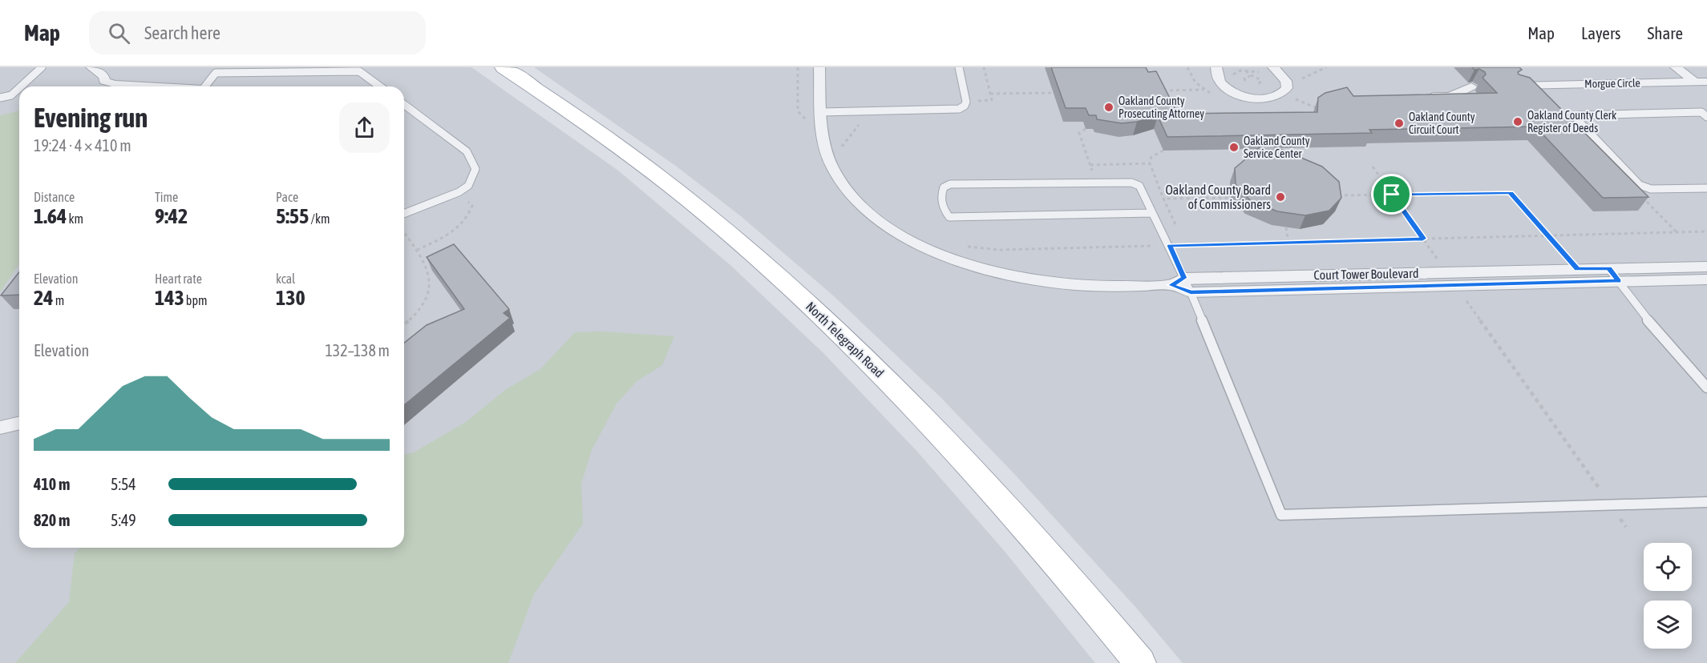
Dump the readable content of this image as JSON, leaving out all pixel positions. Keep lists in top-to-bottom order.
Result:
{
  "streets": {
    "main road": ["North Telegraph Road"],
    "street": ["Morgue Circle", "Court Tower Boulevard"]
  },
  "places": [
    "Oakland County Prosecuting Attorney",
    "Oakland County Clerk Register of Deeds",
    "Oakland County Circuit Court",
    "Oakland County Service Center",
    "Oakland County Board of Commissioners"
  ],
  "page": {
    "header": "Map",
    "search": "Search here",
    "nav": ["Map", "Layers", "Share"],
    "heading": ["Evening run", "19:24 · 4 × 410 m"],
    "stats": [
      ["Distance", "1.64 km"],
      ["Time", "9:42"],
      ["Pace", "5:55 /km"],
      ["Elevation", "24 m"],
      ["Heart rate", "143 bpm"],
      ["kcal", "130"]
    ],
    "chart": ["Elevation", "132–138 m"],
    "list": [
      {
        "name": "410 m",
        "note": "5:54"
      },
      {
        "name": "820 m",
        "note": "5:49"
      }
    ]
  }
}
